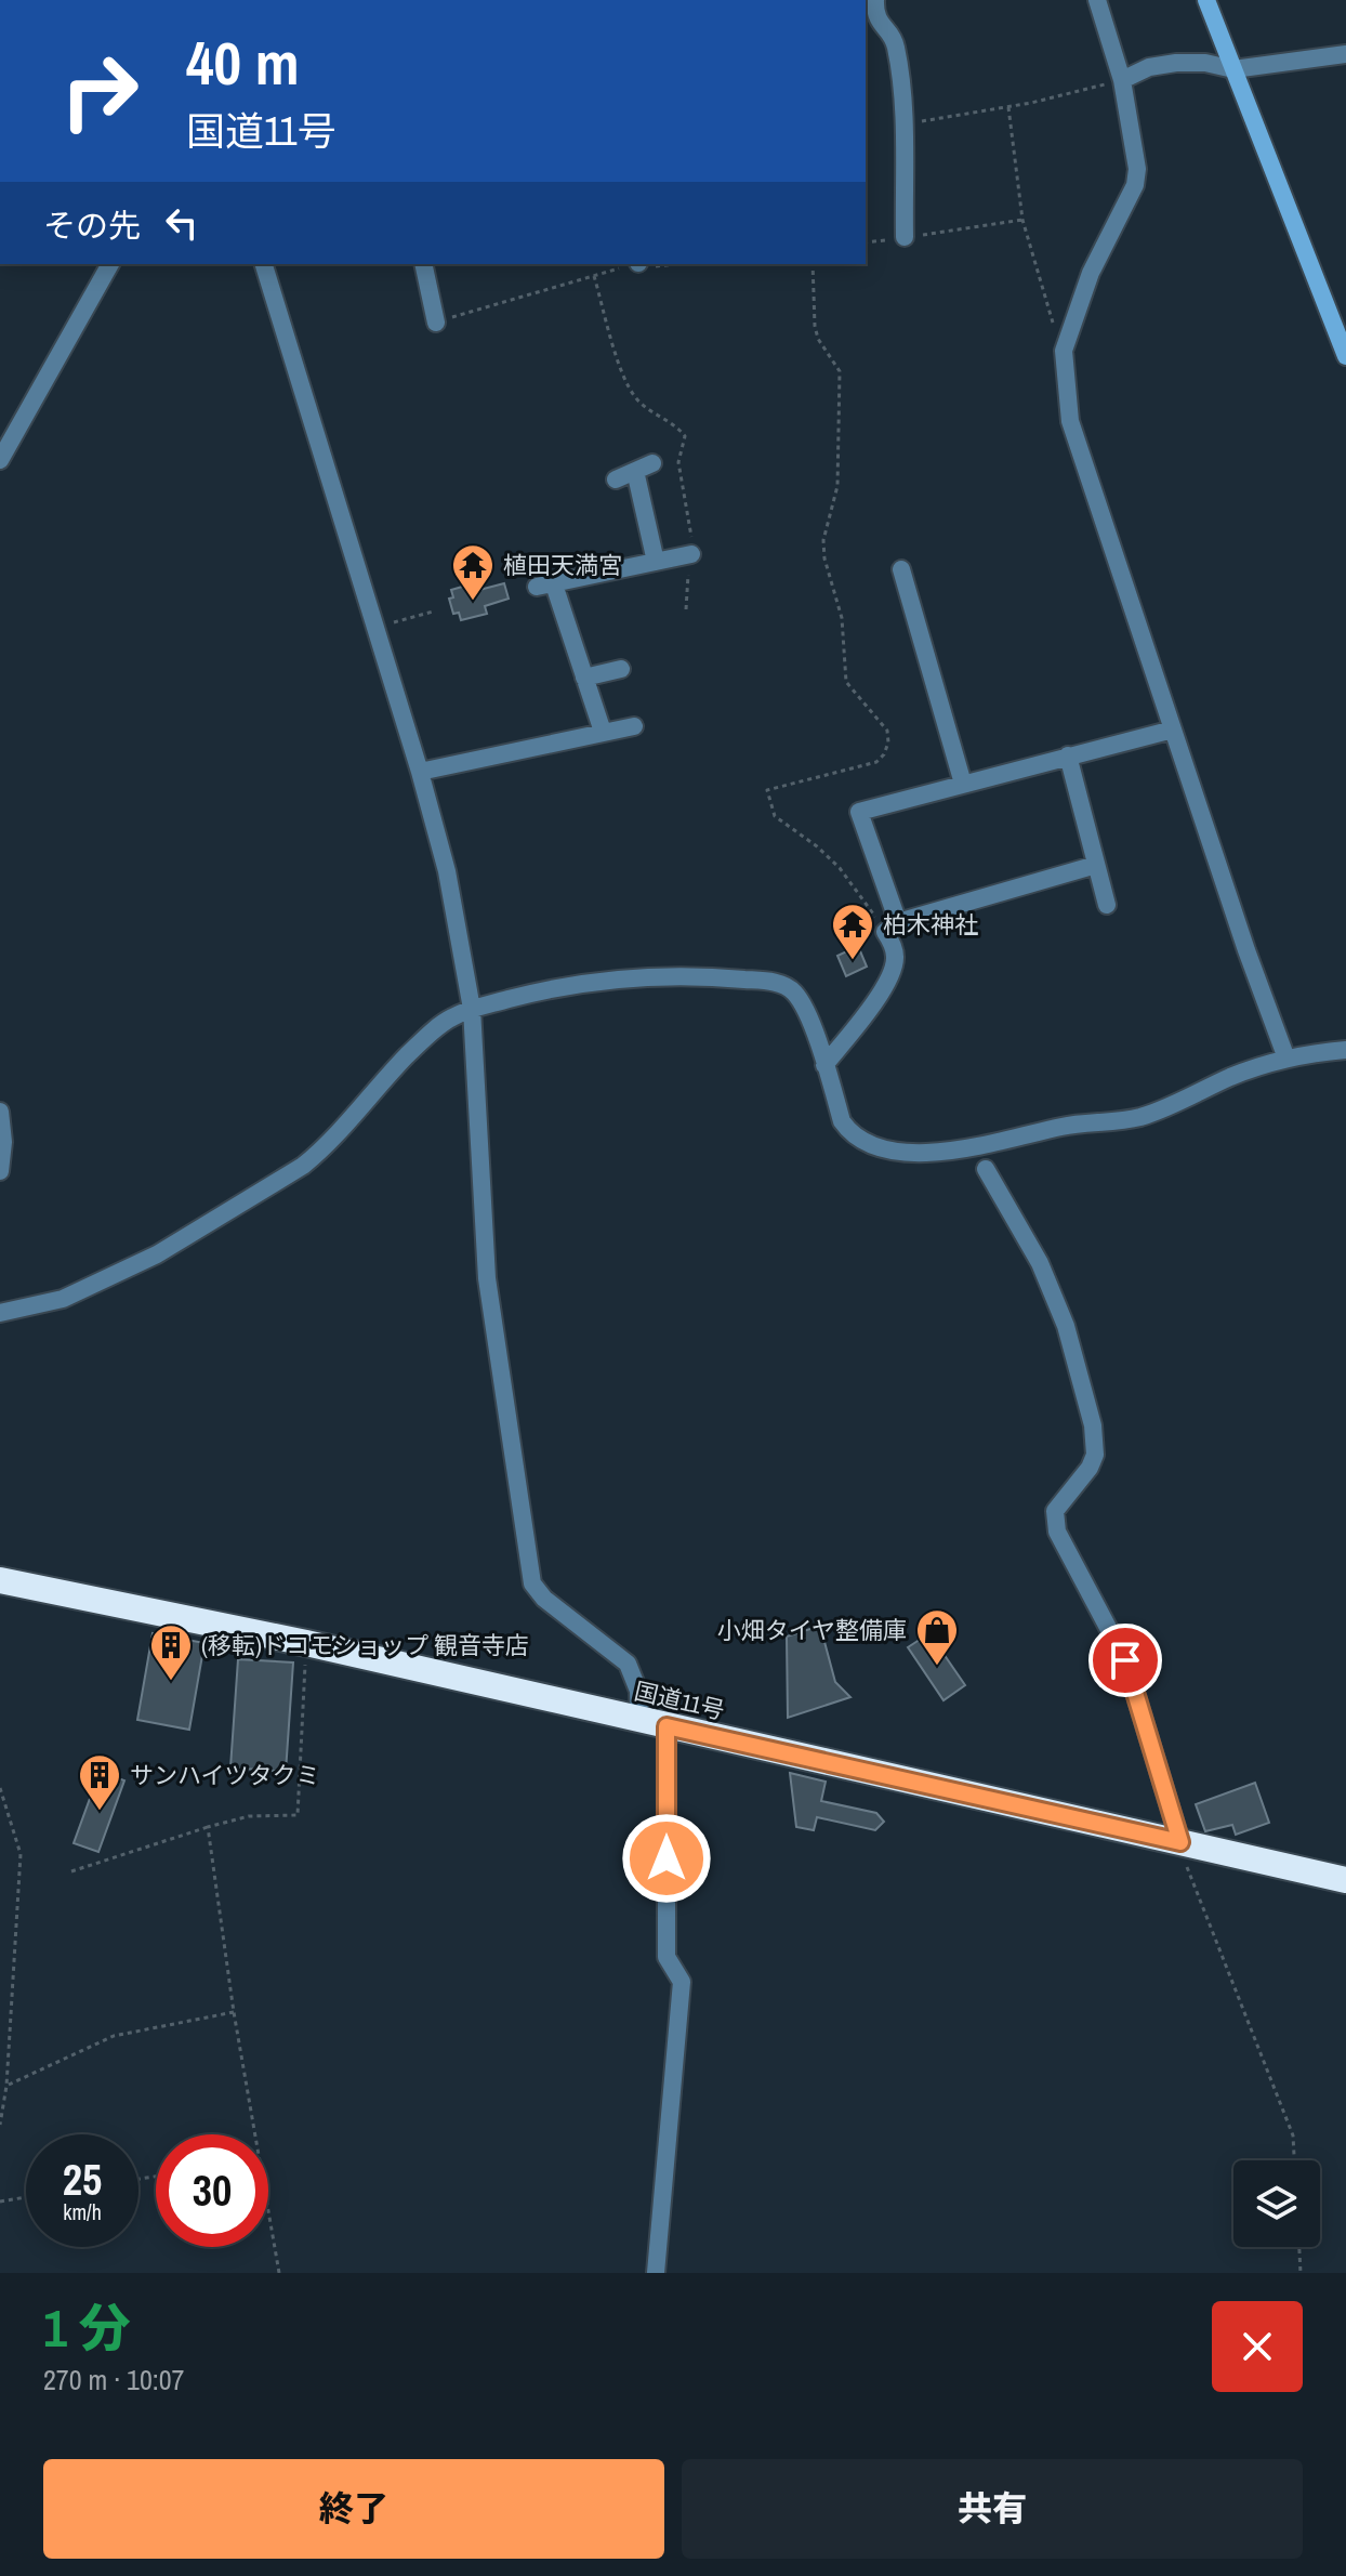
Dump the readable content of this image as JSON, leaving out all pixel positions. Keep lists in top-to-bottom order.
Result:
{
  "streets": {
    "highway": ["国道11号"]
  },
  "places": {
    "temple": ["植田天満宮", "柏木神社"],
    "shop": ["小畑タイヤ整備庫"],
    "building": ["(移転)ドコモショップ 観音寺店", "サンハイツタクミ"]
  },
  "page": {
    "turn": ["40 m", "国道11号"],
    "then": "その先",
    "speed": "25 km/h",
    "limit": "30",
    "heading": ["1 分", "270 m · 10:07"],
    "buttons": ["終了", "共有"]
  }
}
